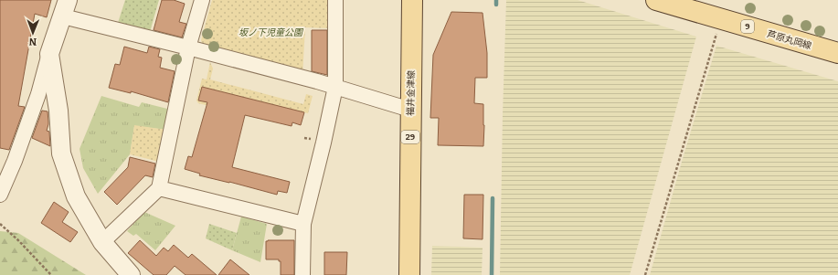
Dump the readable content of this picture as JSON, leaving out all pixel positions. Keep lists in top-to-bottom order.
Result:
{
  "streets": {
    "main road": [
      "9",
      "芦原丸岡線",
      "福井金津線",
      "29"
    ]
  },
  "parks": ["坂ノ下児童公園"],
  "north": "bottom"
}
